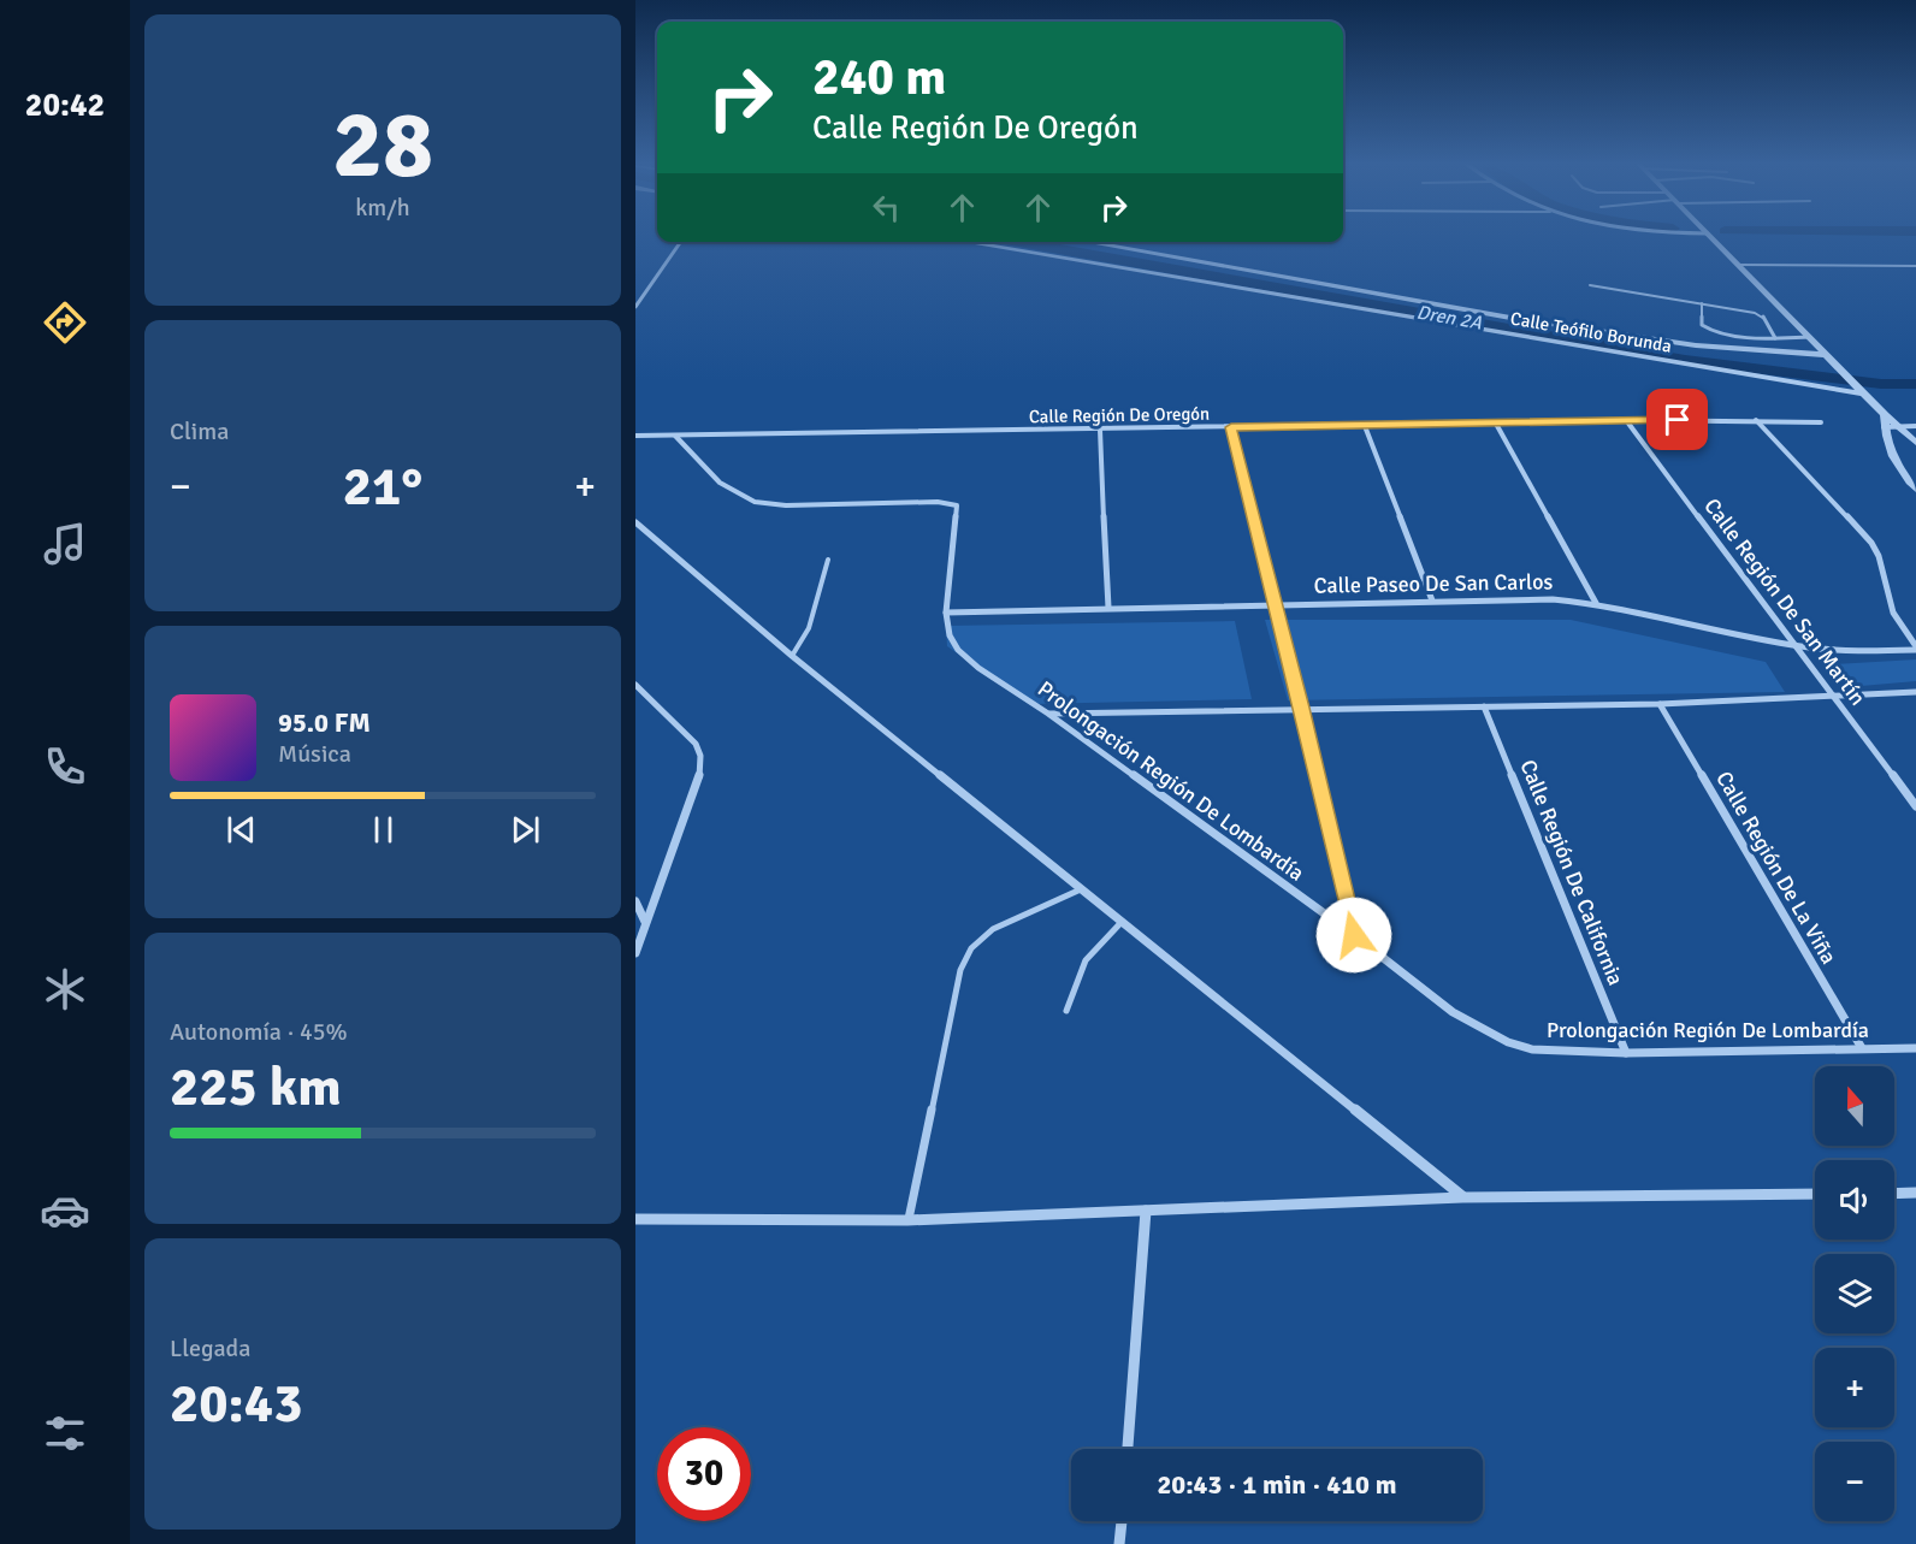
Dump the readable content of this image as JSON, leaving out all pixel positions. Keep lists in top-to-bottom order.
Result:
{
  "streets": {
    "street": [
      "Calle Teófilo Borunda",
      "Calle Región De Oregón",
      "Calle Paseo De San Carlos",
      "Calle Región De San Martín",
      "Prolongación Región De Lombardía",
      "Calle Región De La Viña",
      "Calle Región De California"
    ]
  },
  "crossings": [
    ["Calle Región De Oregón", "Calle Región De San Martín"],
    ["Calle Región De Oregón", "Prolongación Región De Lombardía"],
    ["Calle Paseo De San Carlos", "Calle Región De San Martín"],
    ["Calle Paseo De San Carlos", "Prolongación Región De Lombardía"],
    ["Prolongación Región De Lombardía", "Calle Región De La Viña"],
    ["Prolongación Región De Lombardía", "Calle Región De California"]
  ],
  "water": ["Dren 2A"],
  "north": "top",
  "page": {
    "tabs": "20:42",
    "tile": [
      ["28", "km/h"],
      "Clima",
      ["Autonomía · 45%", "225 km"],
      ["Llegada", "20:43"]
    ],
    "turn": ["240 m", "Calle Región De Oregón"],
    "heat": ["−", "21°", "+"],
    "song": ["95.0 FM", "Música"],
    "map_buttons": ["+", "−"],
    "limit": "30",
    "trip": "20:43 · 1 min · 410 m"
  }
}
